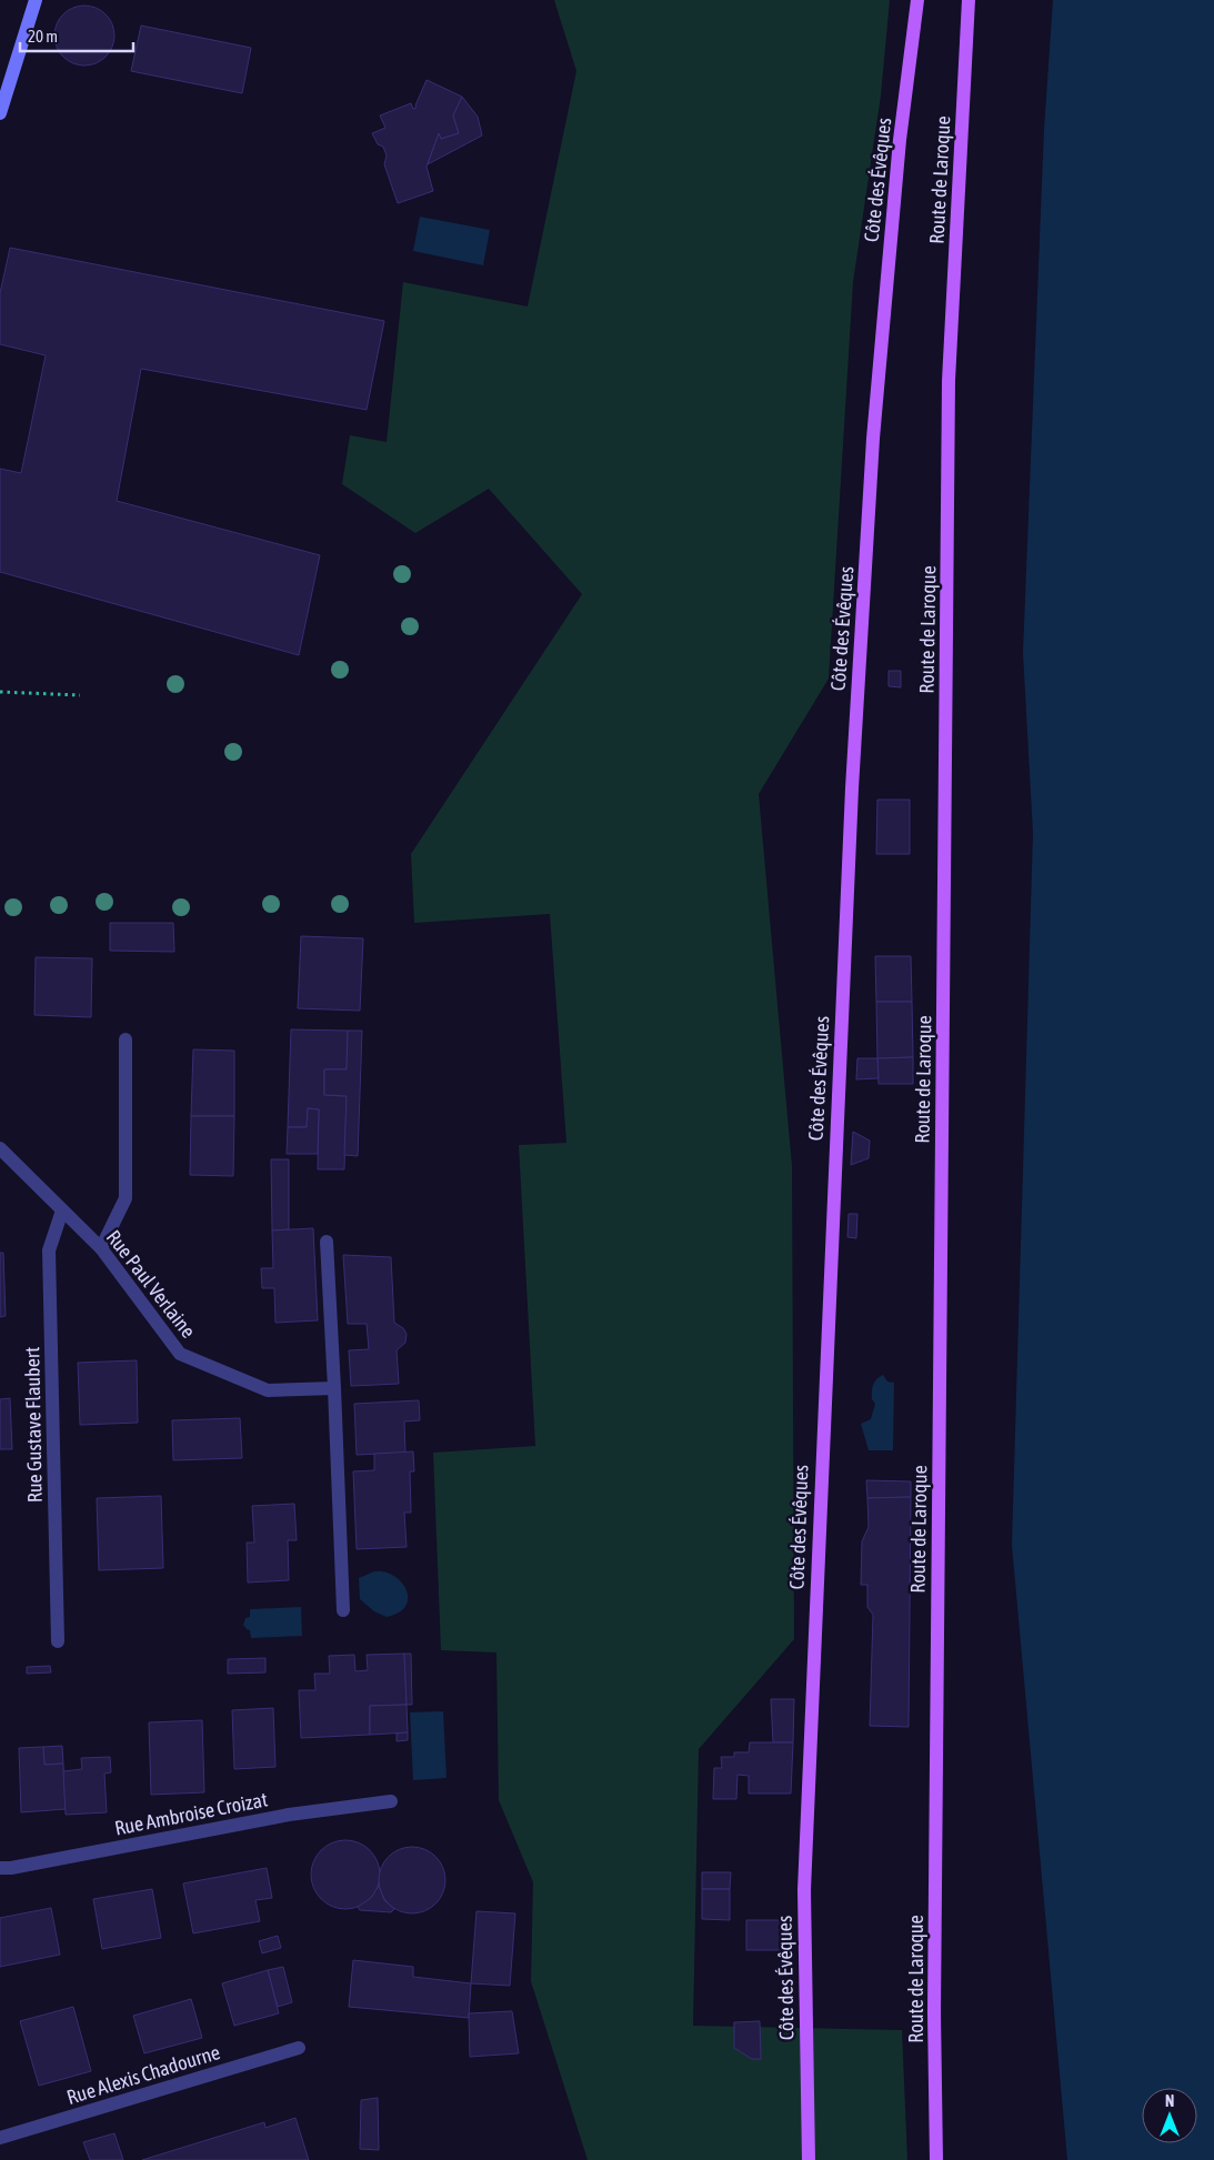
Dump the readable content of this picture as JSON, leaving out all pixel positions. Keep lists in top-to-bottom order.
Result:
{
  "streets": {
    "main road": ["Côte des Évêques", "Route de Laroque"],
    "street": [
      "Rue Paul Verlaine",
      "Rue Gustave Flaubert",
      "Rue Ambroise Croizat",
      "Rue Alexis Chadourne"
    ]
  },
  "crossings": [
    ["Rue Paul Verlaine", "Rue Gustave Flaubert"]
  ],
  "scale_bar": "20 m",
  "north": "top"
}
